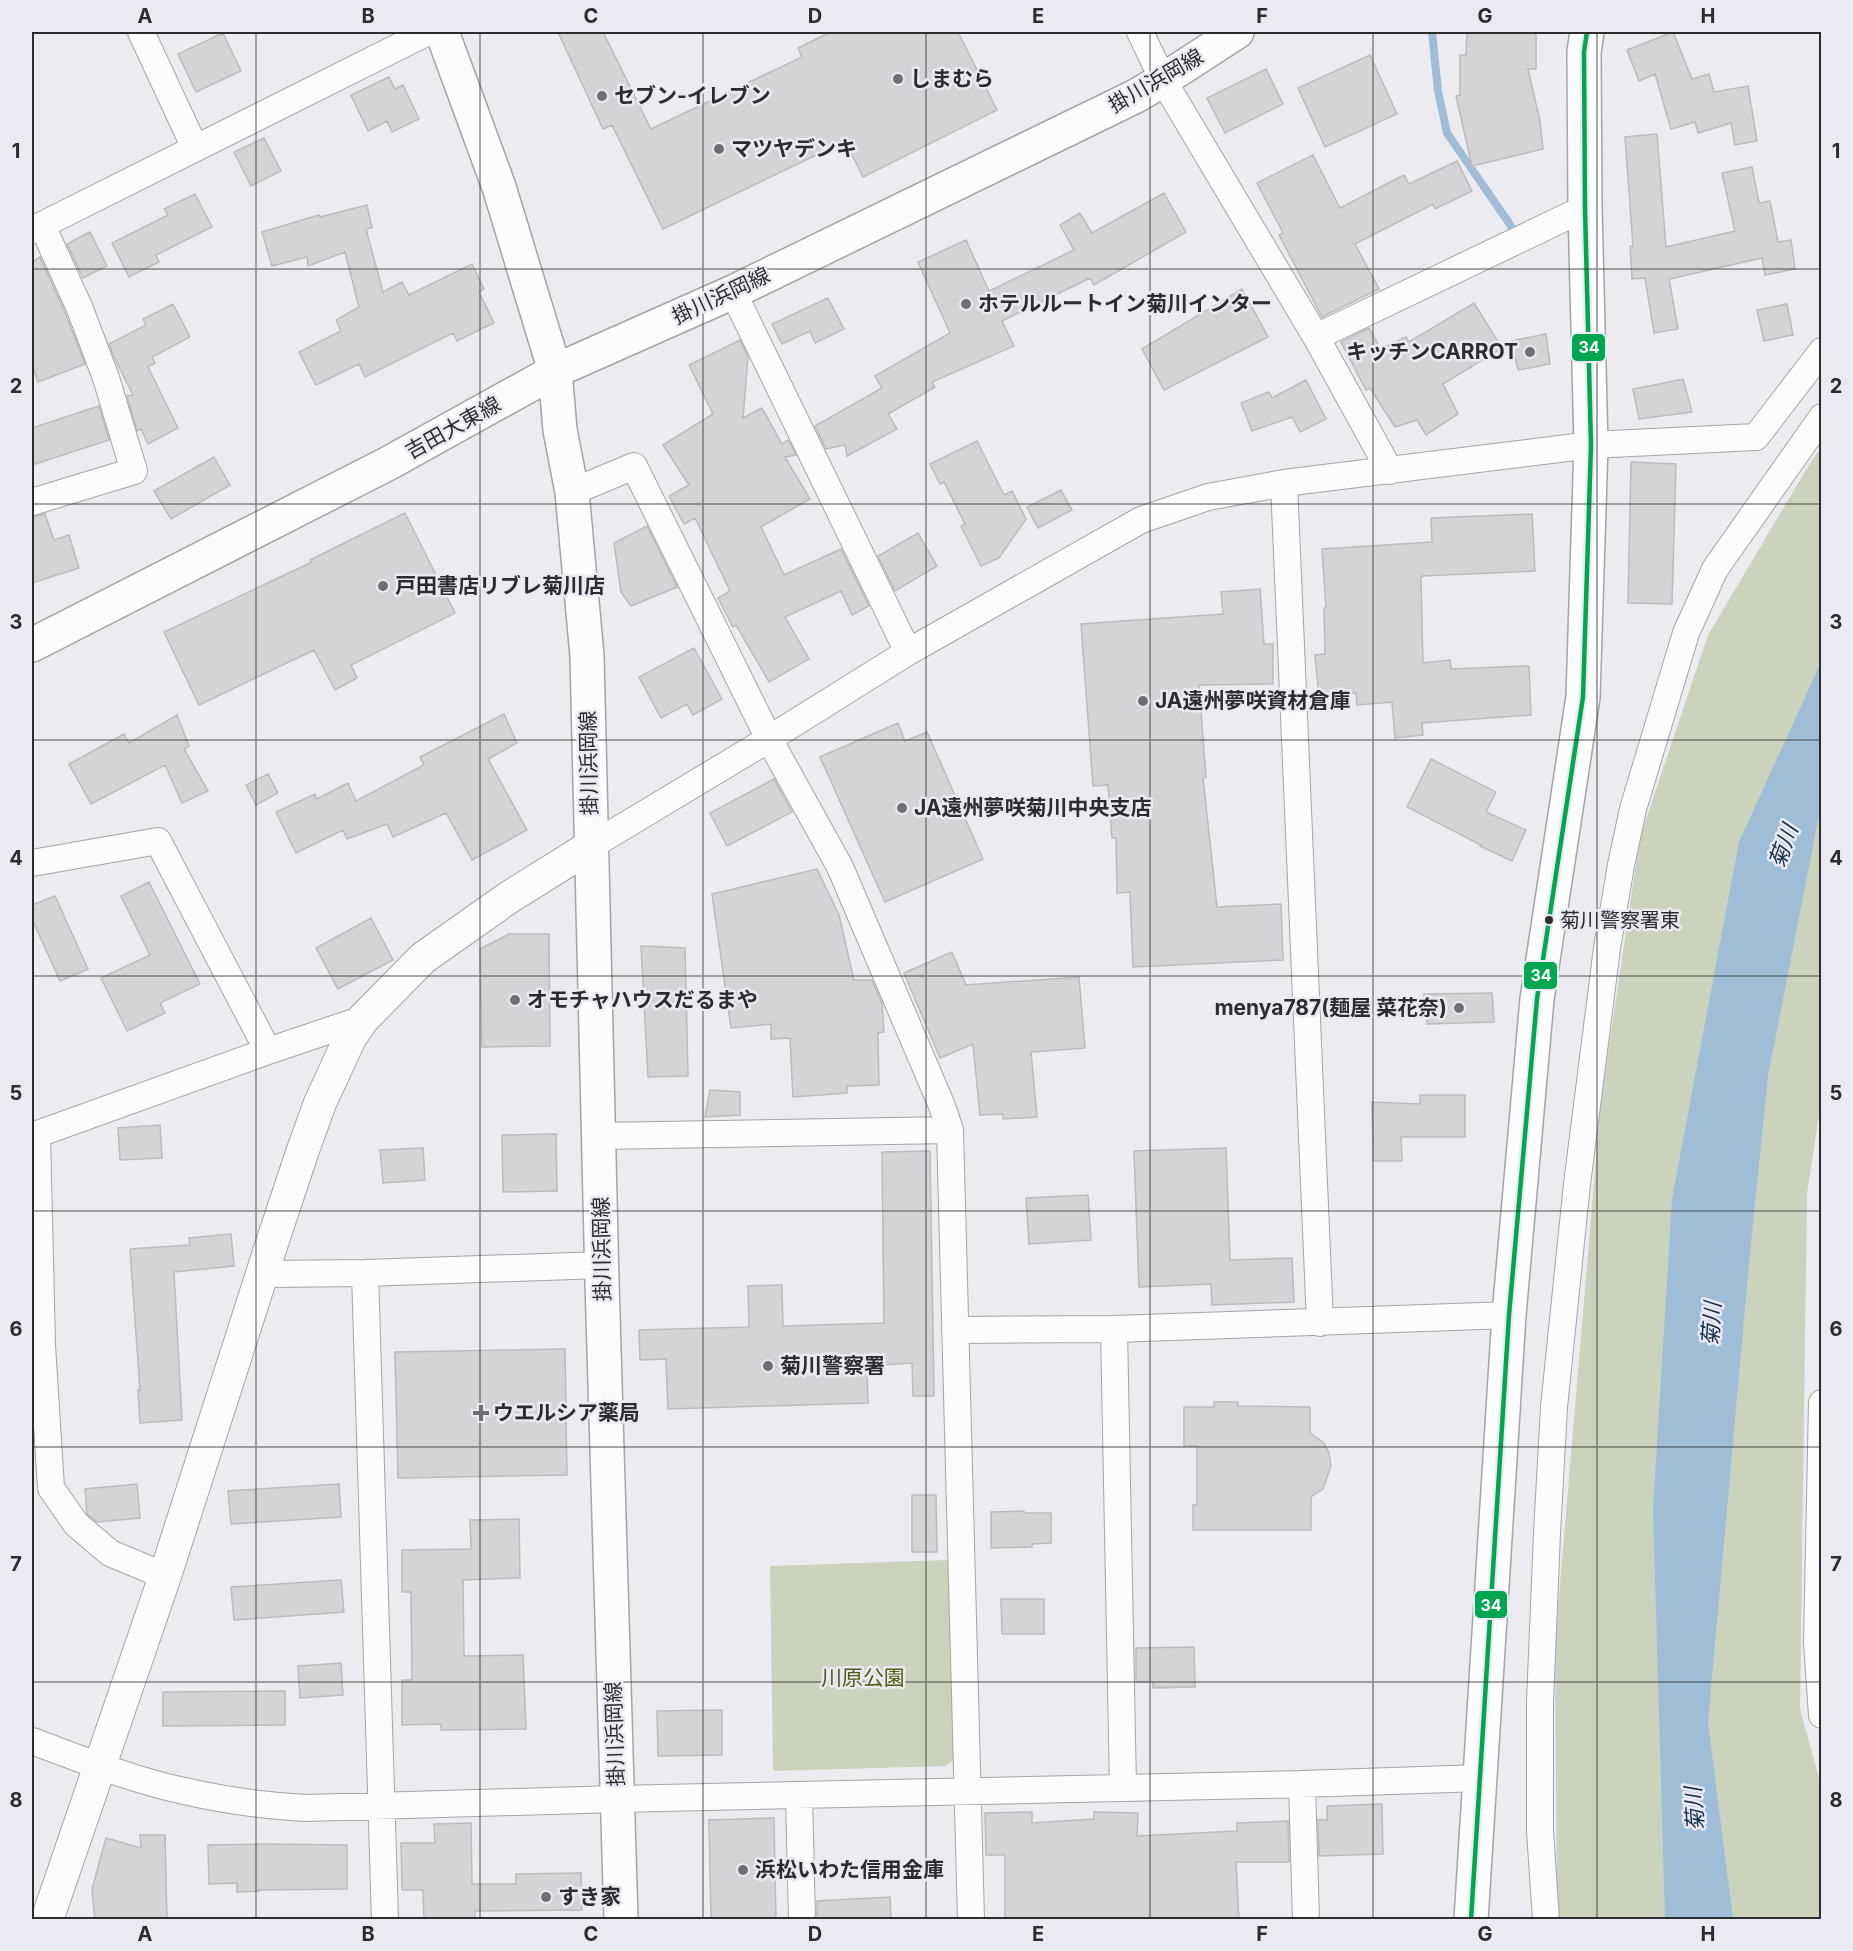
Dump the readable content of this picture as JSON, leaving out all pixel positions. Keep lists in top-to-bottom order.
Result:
{
  "streets": {
    "main road": ["掛川浜岡線", "吉田大東線"]
  },
  "crossings": [
    ["掛川浜岡線", "吉田大東線"]
  ],
  "water": ["菊川"],
  "parks": ["川原公園"],
  "places": {
    "other": [
      "しまむら",
      "セブン-イレブン",
      "マツヤデンキ",
      "ホテルルートイン菊川インター",
      "キッチンCARROT",
      "戸田書店リブレ菊川店",
      "JA遠州夢咲資材倉庫",
      "JA遠州夢咲菊川中央支店",
      "菊川警察署東",
      "オモチャハウスだるまや",
      "menya787(麺屋 菜花奈)",
      "菊川警察署",
      "浜松いわた信用金庫",
      "すき家"
    ],
    "health": ["ウエルシア薬局"]
  },
  "lines": ["transit line 34"],
  "grid": {
    "columns": [
      "A",
      "B",
      "C",
      "D",
      "E",
      "F",
      "G",
      "H"
    ],
    "rows": [
      "1",
      "2",
      "3",
      "4",
      "5",
      "6",
      "7",
      "8"
    ]
  }
}
